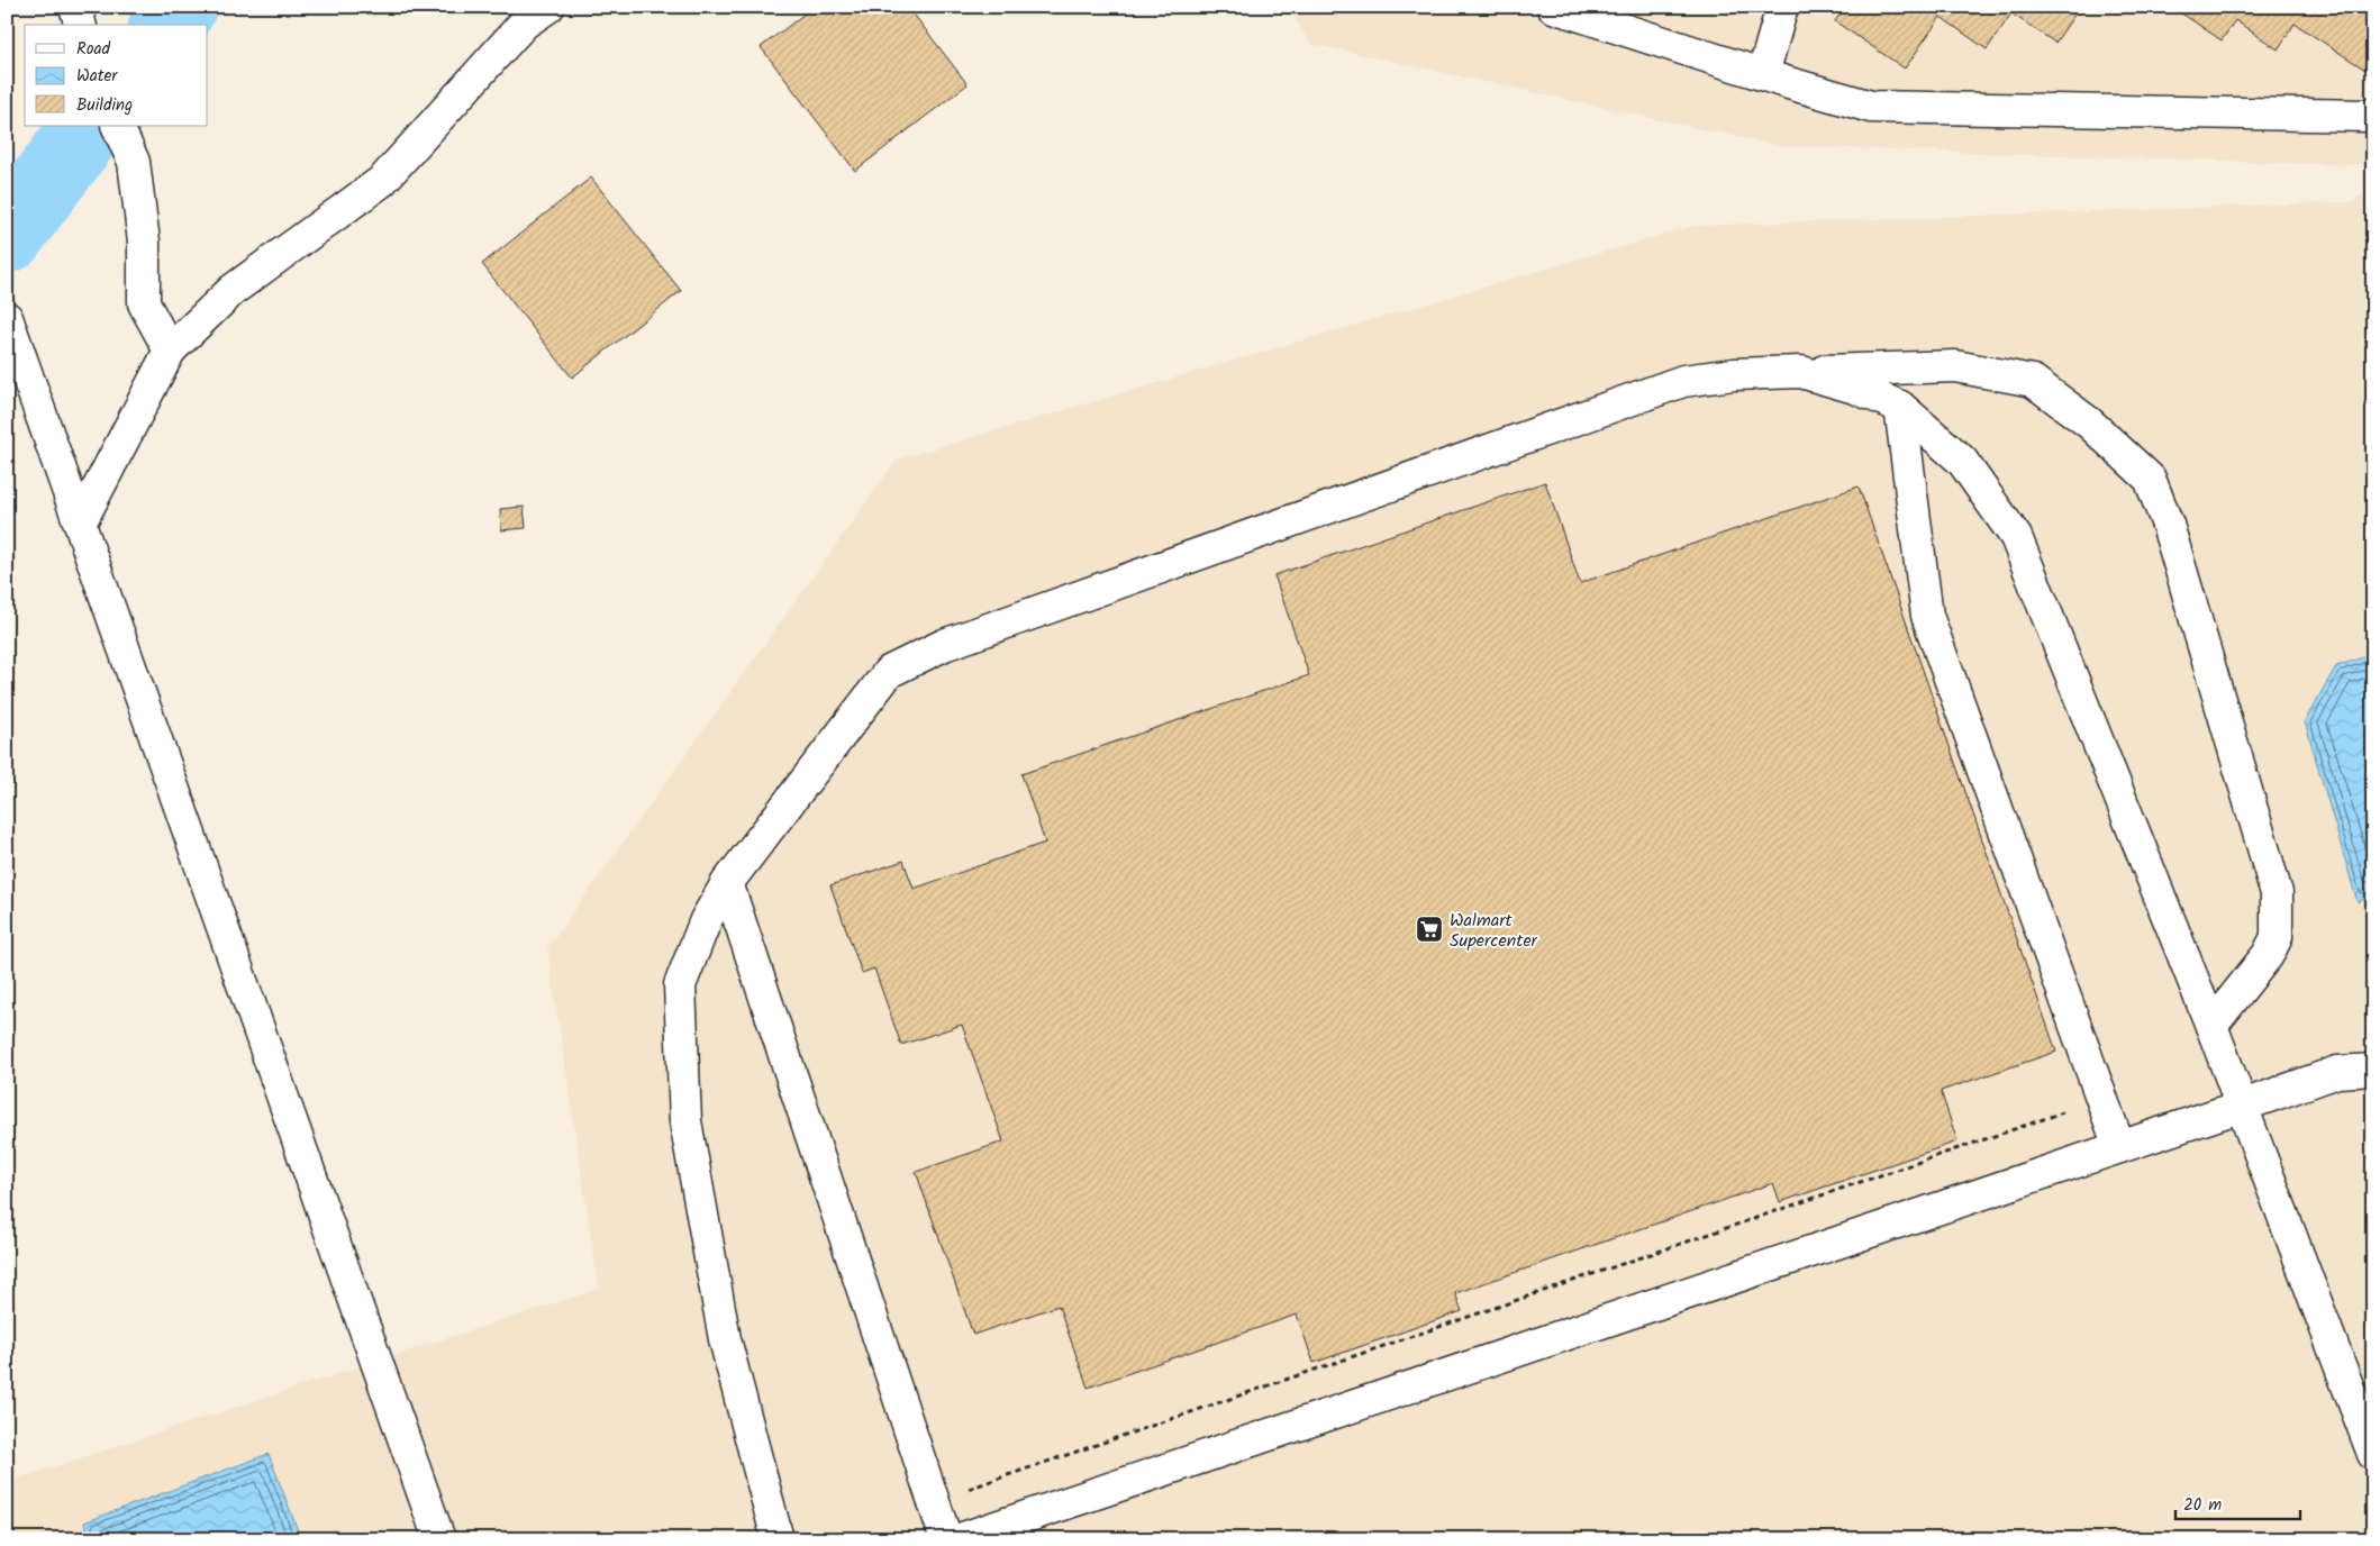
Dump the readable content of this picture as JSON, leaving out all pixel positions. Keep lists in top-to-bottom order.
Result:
{
  "places": {
    "supermarket": ["Walmart Supercenter"]
  },
  "legend": ["Road", "Water", "Building"],
  "scale_bar": "20 m"
}
